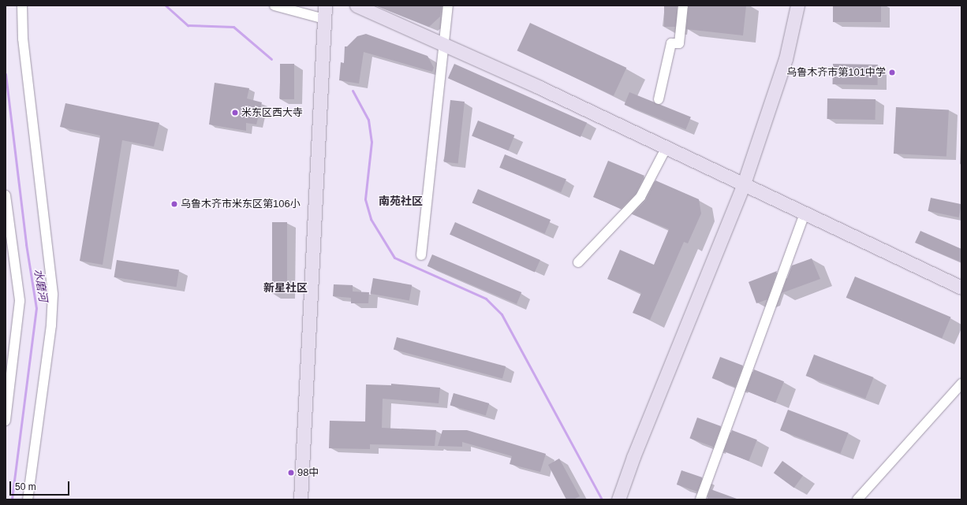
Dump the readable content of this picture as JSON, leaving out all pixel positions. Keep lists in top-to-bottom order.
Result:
{
  "districts": ["南苑社区", "新星社区"],
  "water": ["水磨河"],
  "places": [
    "乌鲁木齐市第101中学",
    "米东区西大寺",
    "乌鲁木齐市米东区第106小",
    "98中"
  ],
  "scale_bar": "50 m"
}
